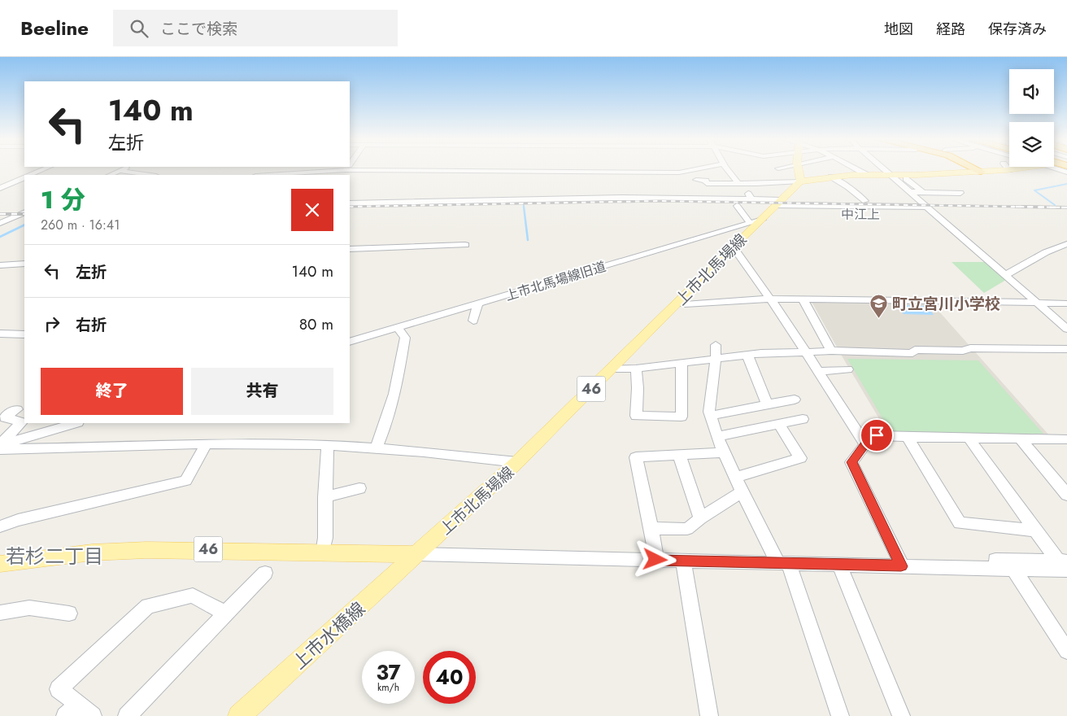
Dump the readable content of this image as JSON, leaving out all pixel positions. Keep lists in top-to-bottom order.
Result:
{
  "streets": {
    "main road": ["上市北馬場線", "46", "上市水橋線"],
    "street": ["上市北馬場線旧道"]
  },
  "crossings": [
    ["上市北馬場線", "上市北馬場線旧道"],
    ["上市北馬場線", "46"],
    ["上市北馬場線", "上市水橋線"],
    ["46", "上市水橋線"]
  ],
  "districts": ["中江上", "若杉二丁目"],
  "places": {
    "school or university": ["町立宮川小学校"]
  },
  "page": {
    "header": "Beeline",
    "search": "ここで検索",
    "nav": ["地図", "経路", "保存済み"],
    "turn": ["140 m", "左折"],
    "heading": ["1 分", "260 m · 16:41"],
    "list": [
      {
        "name": "左折",
        "value": "140 m"
      },
      {
        "name": "右折",
        "value": "80 m"
      }
    ],
    "buttons": ["終了", "共有"],
    "speed": "37 km/h",
    "limit": "40"
  }
}
